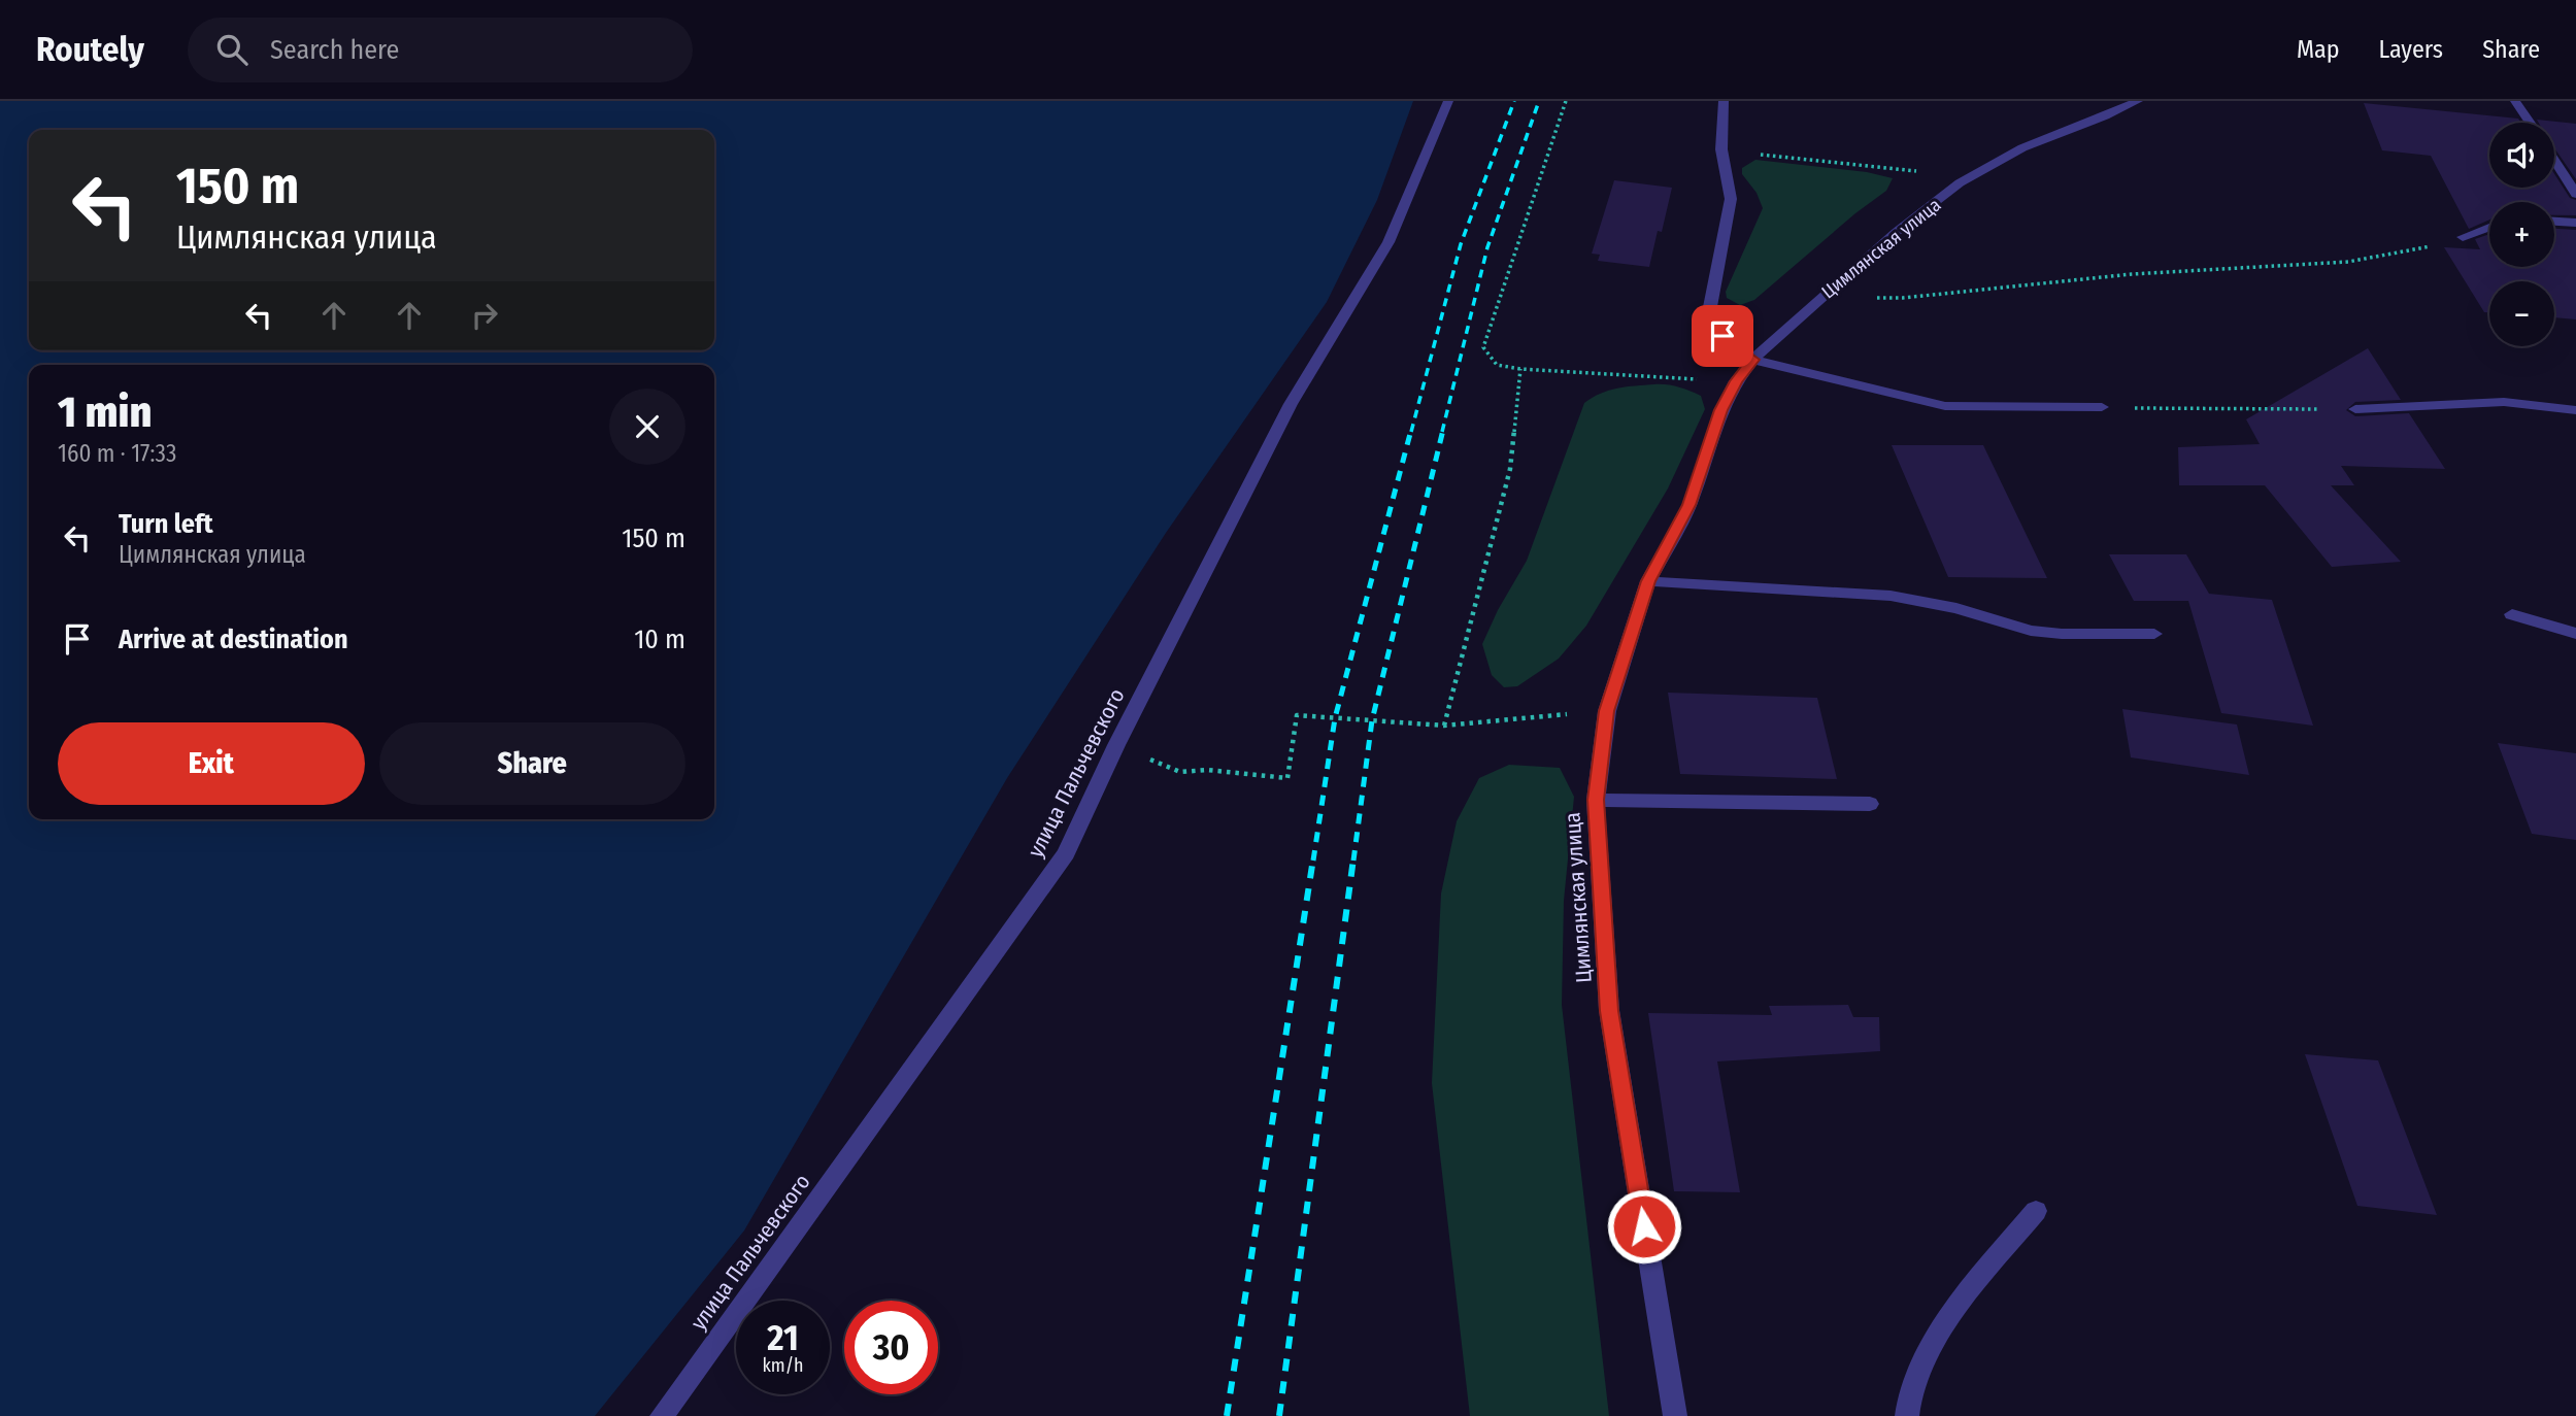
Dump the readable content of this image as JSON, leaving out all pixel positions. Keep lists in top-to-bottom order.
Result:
{
  "streets": {
    "street": ["Цимлянская улица", "улица Пальчевского"]
  },
  "page": {
    "header": "Routely",
    "search": "Search here",
    "nav": ["Map", "Layers", "Share"],
    "map_buttons": ["+", "−"],
    "turn": ["150 m", "Цимлянская улица"],
    "heading": ["1 min", "160 m · 17:33"],
    "list": [
      {
        "name": "Turn left",
        "note": "Цимлянская улица",
        "value": "150 m"
      },
      {
        "name": "Arrive at destination",
        "value": "10 m"
      }
    ],
    "buttons": ["Exit", "Share"],
    "speed": "21 km/h",
    "limit": "30"
  }
}
